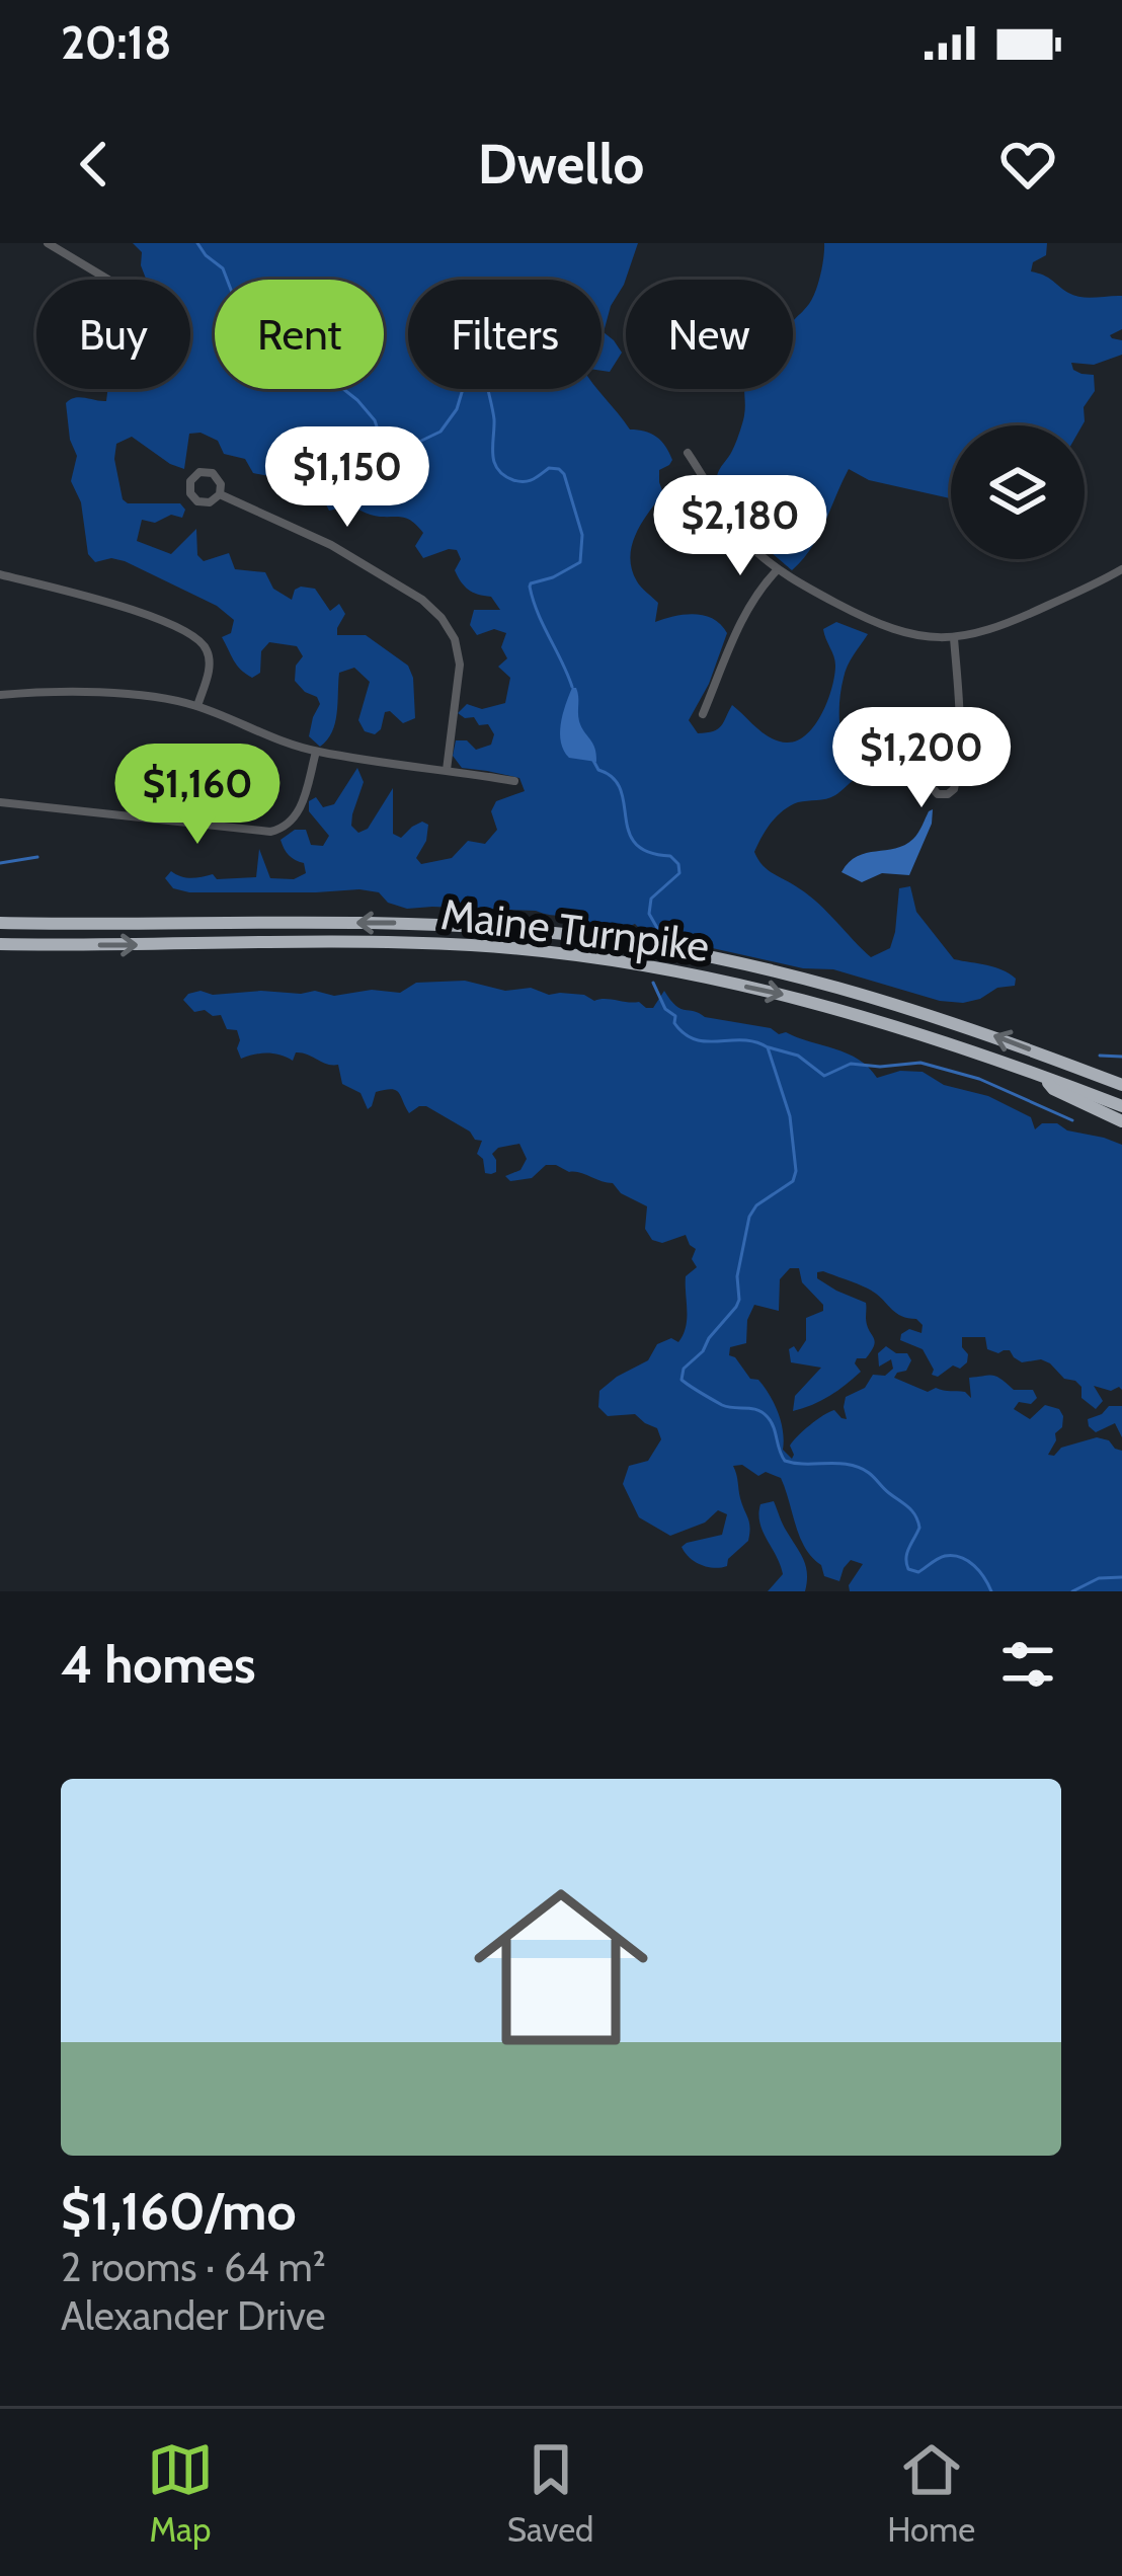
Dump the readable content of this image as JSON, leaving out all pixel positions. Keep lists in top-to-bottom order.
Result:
{
  "streets": {
    "highway": ["Maine Turnpike"]
  },
  "page": {
    "status": "20:18",
    "header": "Dwello",
    "chip": [
      "Buy",
      "Rent",
      "Filters",
      "New"
    ],
    "price": [
      "$1,150",
      "$2,180",
      "$1,200",
      "$1,160"
    ],
    "heading": "4 homes",
    "list": [
      {
        "name": "$1,160/mo",
        "note": "2 rooms · 64 m² · Alexander Drive"
      }
    ],
    "tabs": ["Map", "Saved", "Home"]
  }
}
